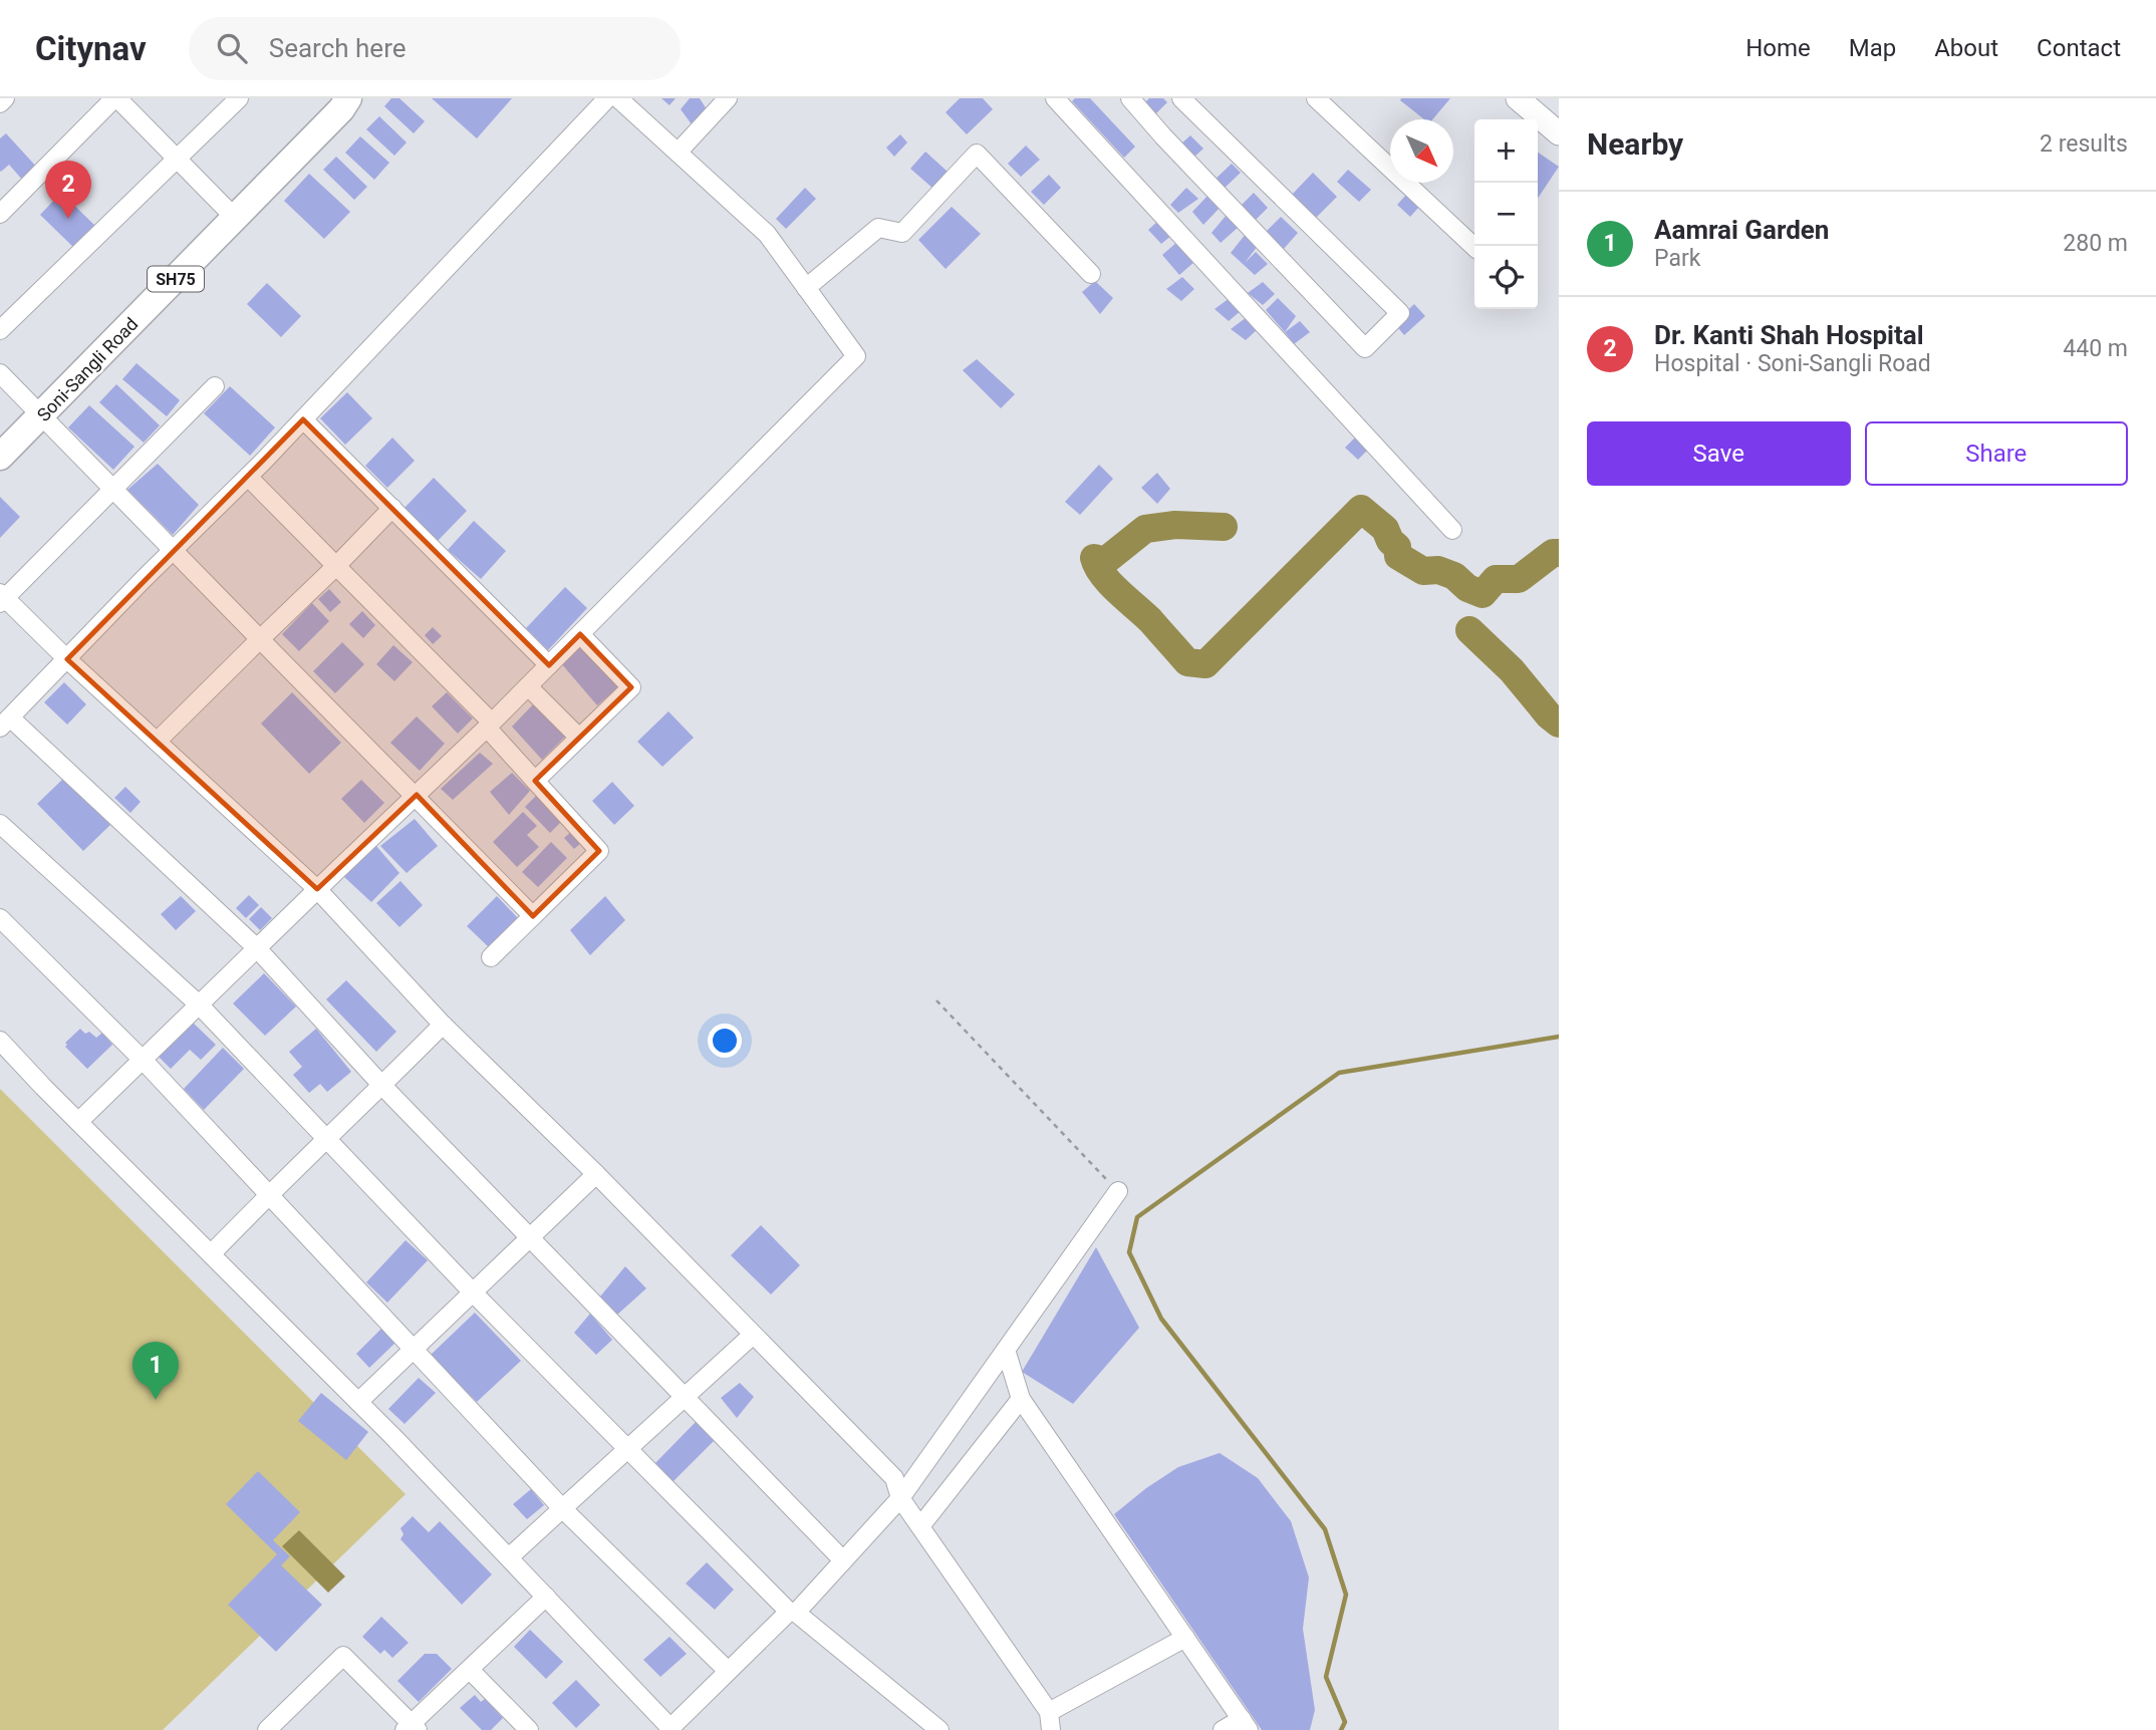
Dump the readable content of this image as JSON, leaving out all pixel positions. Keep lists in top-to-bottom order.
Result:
{
  "streets": {
    "main road": ["SH75", "Soni-Sangli Road"]
  },
  "north": "bottom right",
  "page": {
    "header": "Citynav",
    "search": "Search here",
    "nav": [
      "Home",
      "Map",
      "About",
      "Contact"
    ],
    "heading": ["Nearby", "2 results"],
    "map_buttons": ["+", "−"],
    "pins": ["2", "1"],
    "list": [
      {
        "mark": "1",
        "name": "Aamrai Garden",
        "note": "Park",
        "value": "280 m"
      },
      {
        "mark": "2",
        "name": "Dr. Kanti Shah Hospital",
        "note": "Hospital · Soni-Sangli Road",
        "value": "440 m"
      }
    ],
    "buttons": ["Save", "Share"]
  }
}
